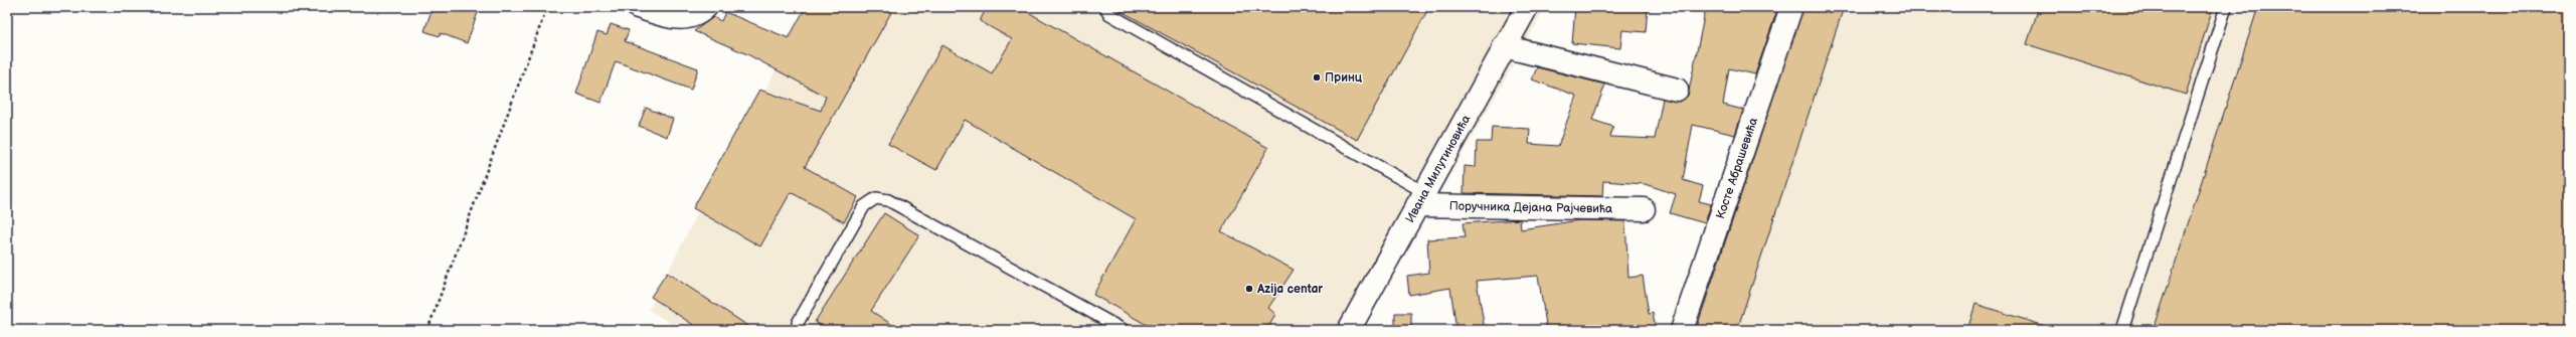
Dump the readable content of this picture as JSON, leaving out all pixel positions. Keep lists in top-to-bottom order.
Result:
{
  "streets": {
    "street": ["Ивана Милутиновића", "Косте Абрашевића", "Поручника Дејана Рајчевића"]
  },
  "crossings": [
    ["Ивана Милутиновића", "Поручника Дејана Рајчевића"]
  ],
  "places": ["Принц", "Azija centar"]
}
